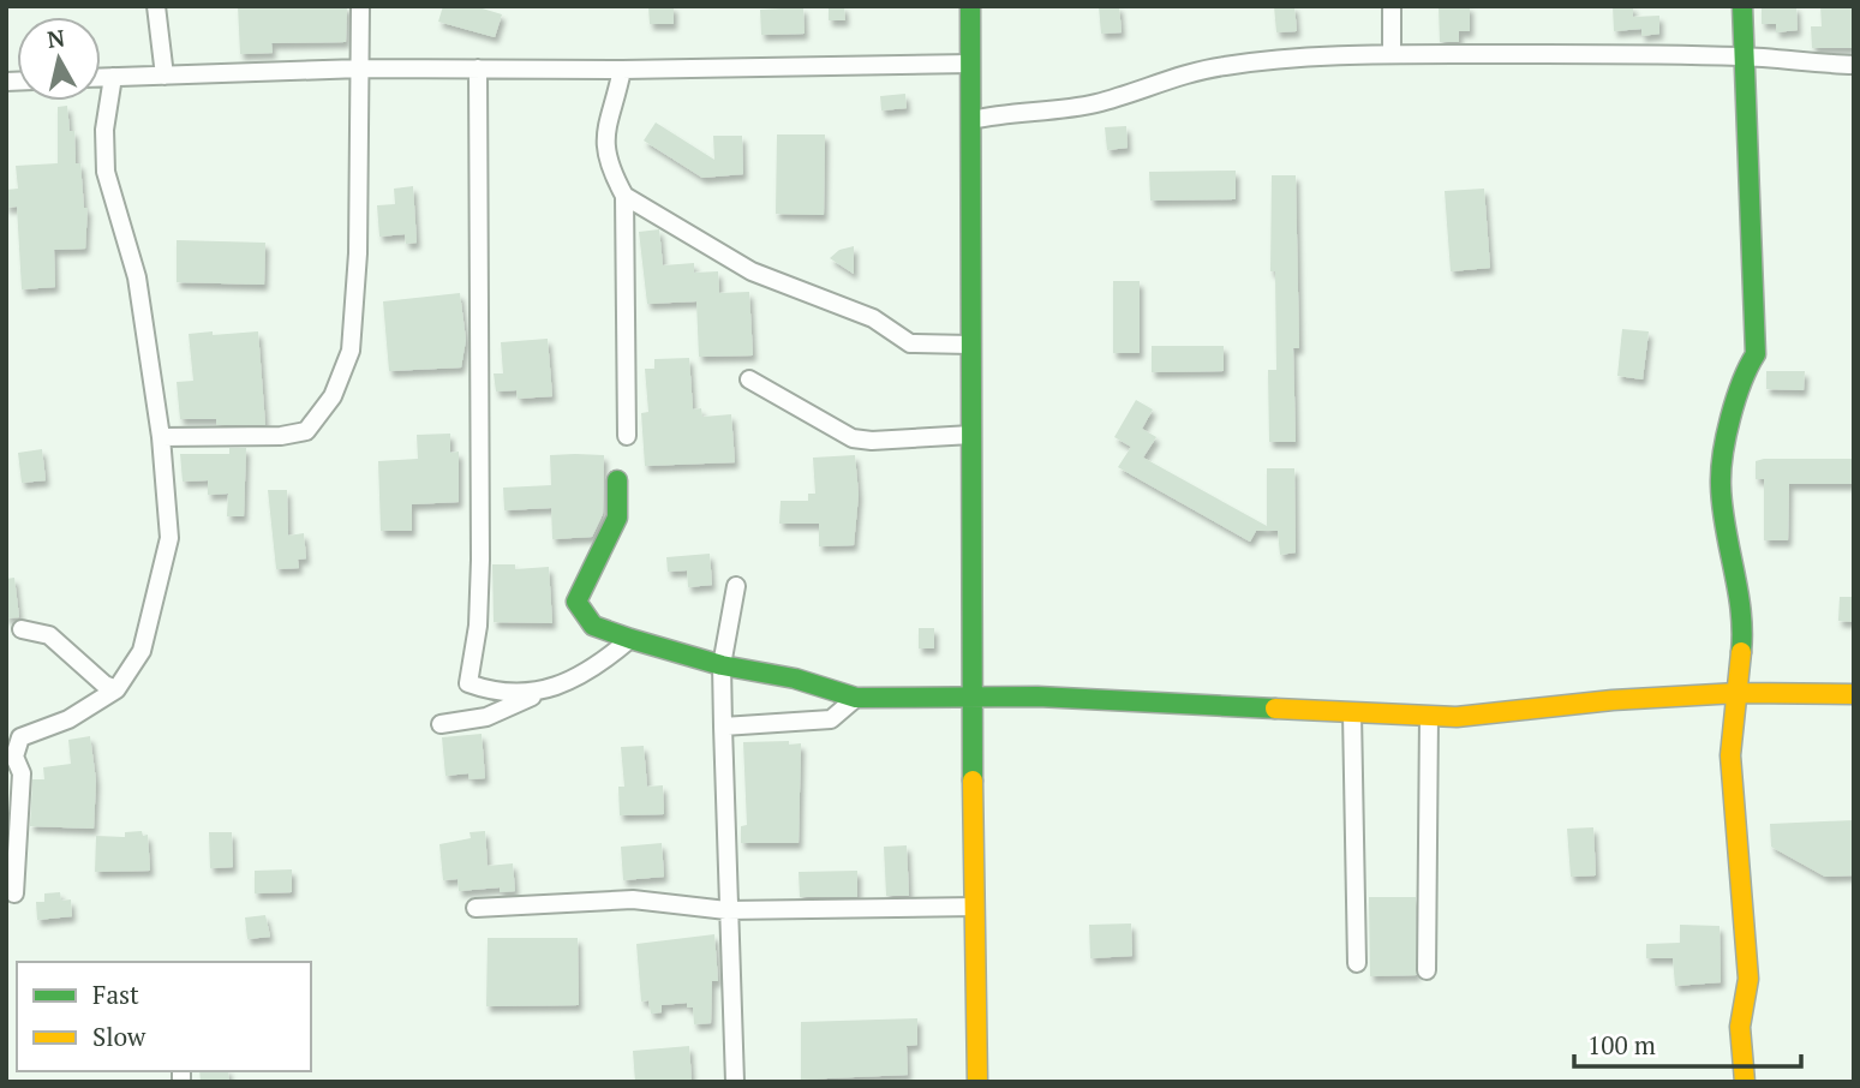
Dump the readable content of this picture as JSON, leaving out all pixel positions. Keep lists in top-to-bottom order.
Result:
{
  "legend": ["Fast", "Slow"],
  "scale_bar": "100 m",
  "north": "top"
}
